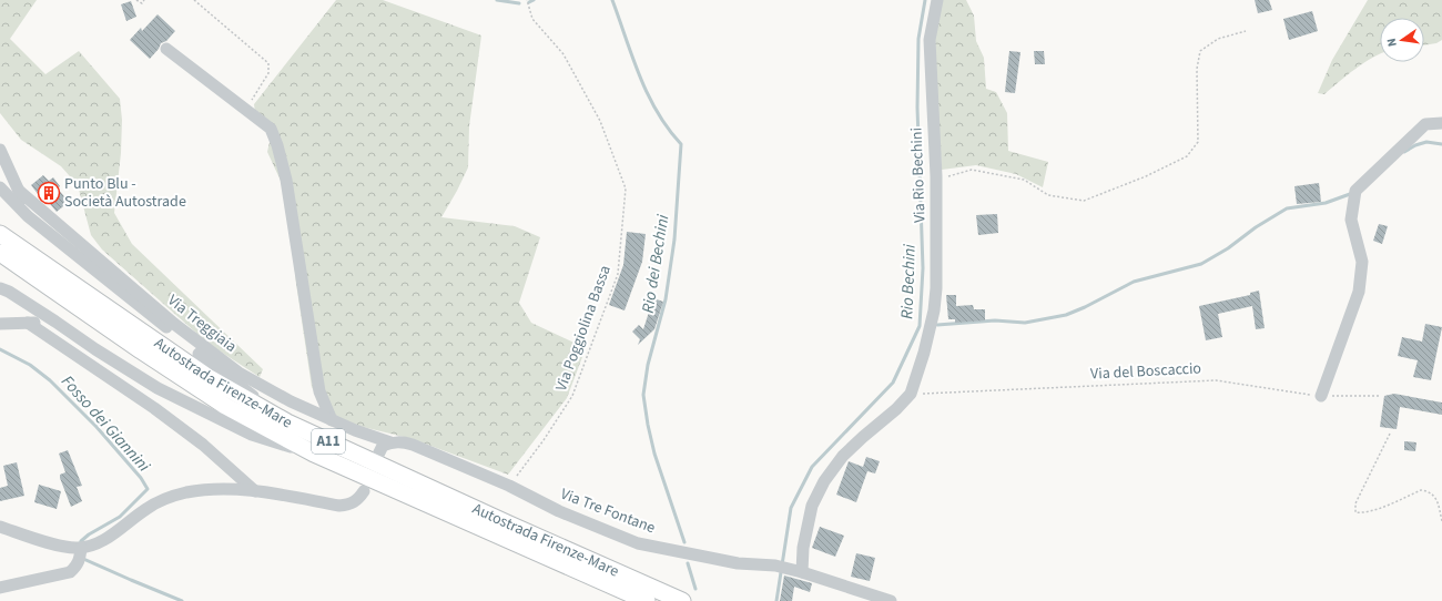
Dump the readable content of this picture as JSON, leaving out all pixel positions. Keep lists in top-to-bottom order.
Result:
{
  "streets": {
    "highway": ["Autostrada Firenze-Mare", "A11"],
    "street": ["Via Rio Bechini", "Via Treggiaia", "Via Tre Fontane"],
    "path": ["Via Poggiolina Bassa", "Via del Boscaccio"]
  },
  "crossings": [
    ["Via Rio Bechini", "Via del Boscaccio"],
    ["Via Rio Bechini", "Via Tre Fontane"],
    ["Via Treggiaia", "Via Tre Fontane"],
    ["Via Poggiolina Bassa", "Via Tre Fontane"]
  ],
  "water": ["Rio dei Bechini", "Rio Bechini", "Fosso dei Giannini"],
  "places": {
    "building": ["Punto Blu - Società Autostrade"]
  },
  "north": "left"
}
